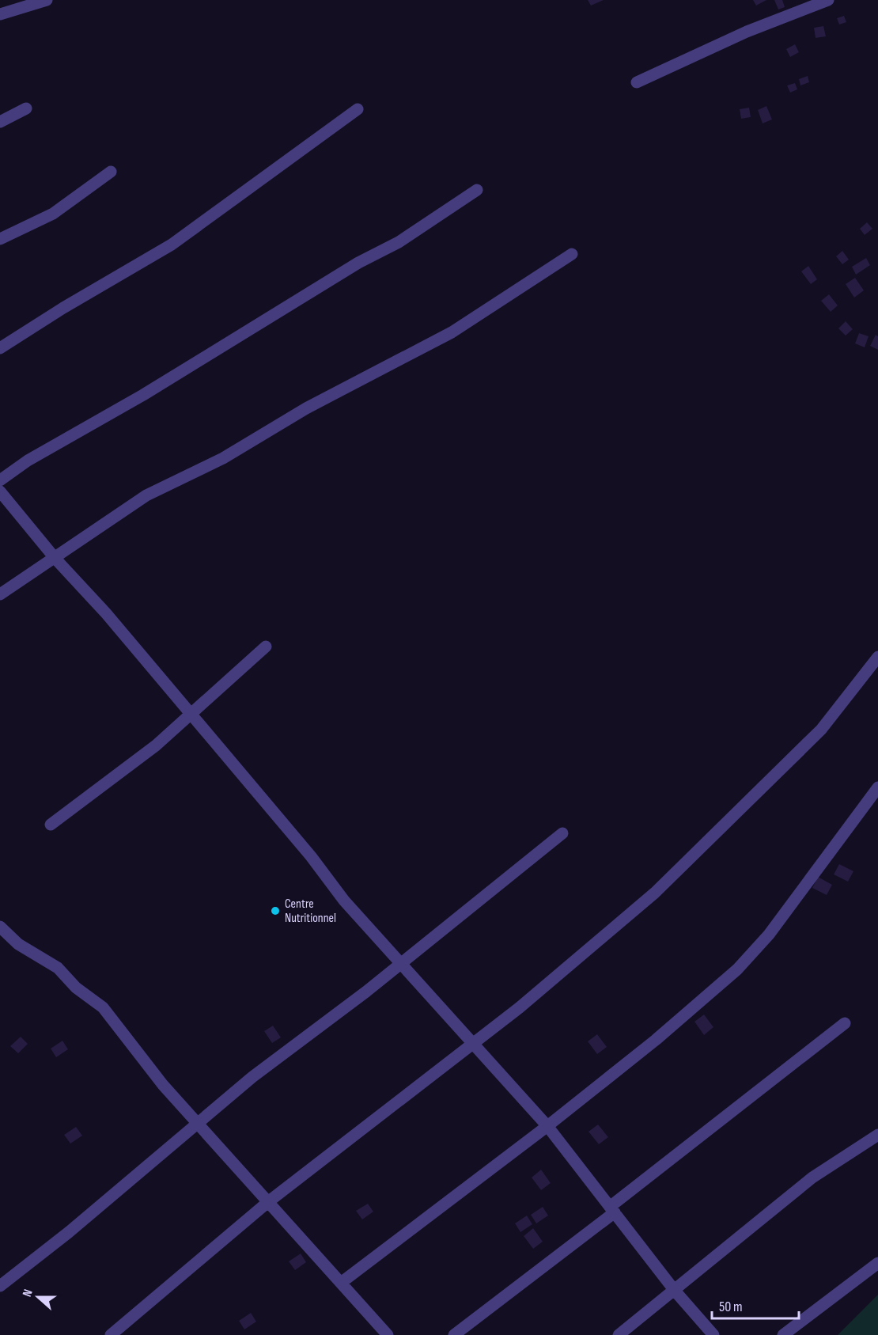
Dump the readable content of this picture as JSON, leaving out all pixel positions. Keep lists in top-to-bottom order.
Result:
{
  "places": ["Centre Nutritionnel"],
  "scale_bar": "50 m",
  "north": "left"
}
